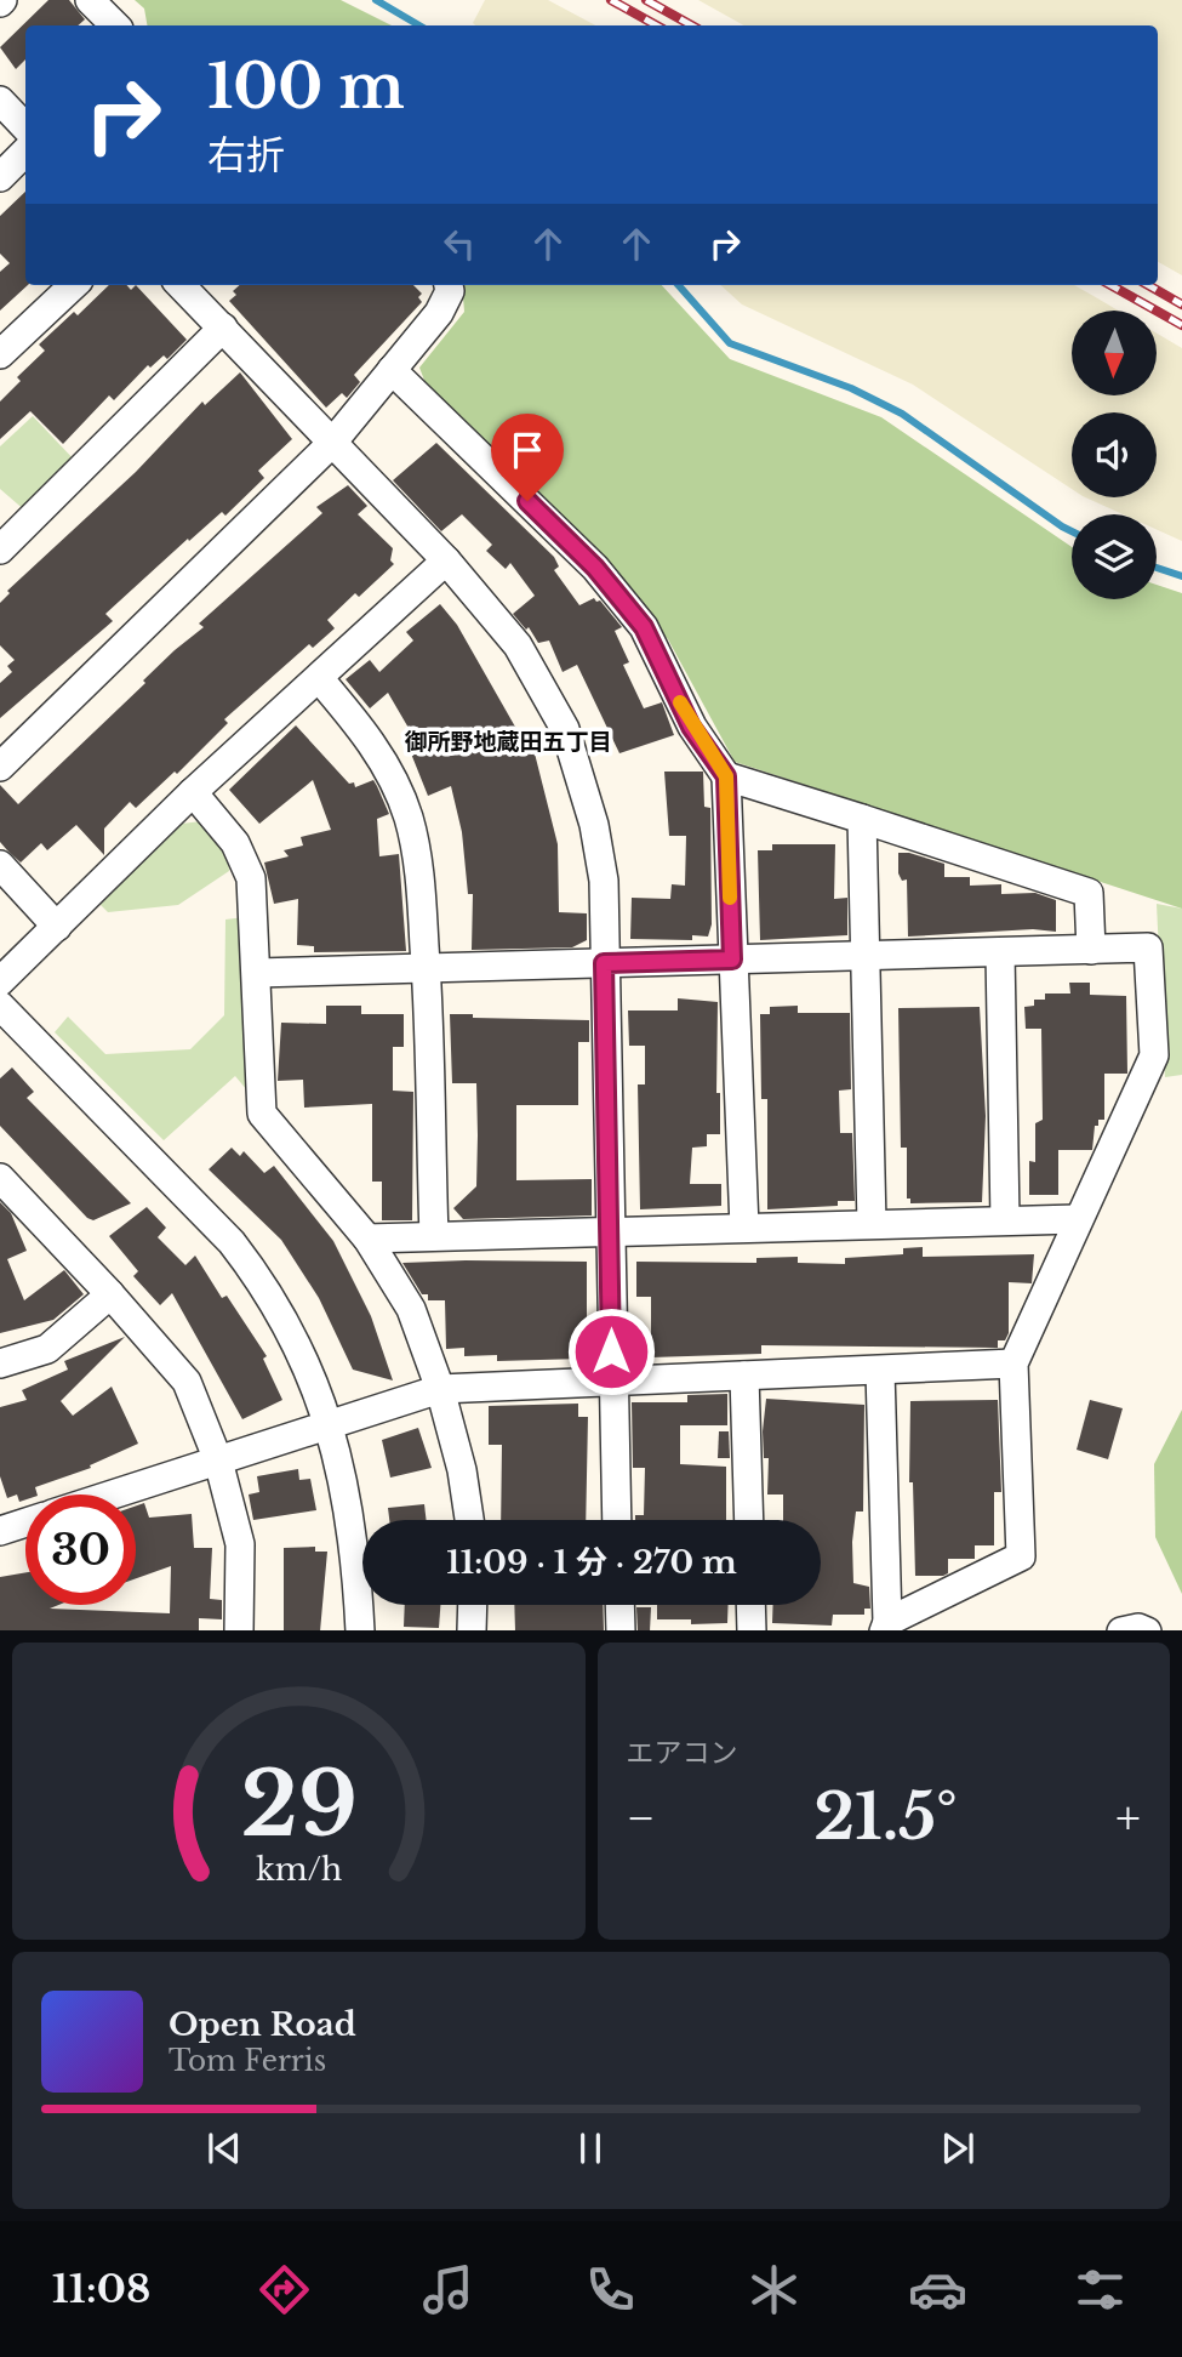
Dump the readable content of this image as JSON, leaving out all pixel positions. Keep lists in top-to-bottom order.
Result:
{
  "districts": ["御所野地蔵田五丁目"],
  "north": "bottom",
  "page": {
    "turn": ["100 m", "右折"],
    "limit": "30",
    "trip": "11:09 · 1 分 · 270 m",
    "tile": "エアコン",
    "heat": ["−", "21.5°", "+"],
    "song": ["Open Road", "Tom Ferris"],
    "tabs": "11:08",
    "gauge": ["29", "km/h"]
  }
}
